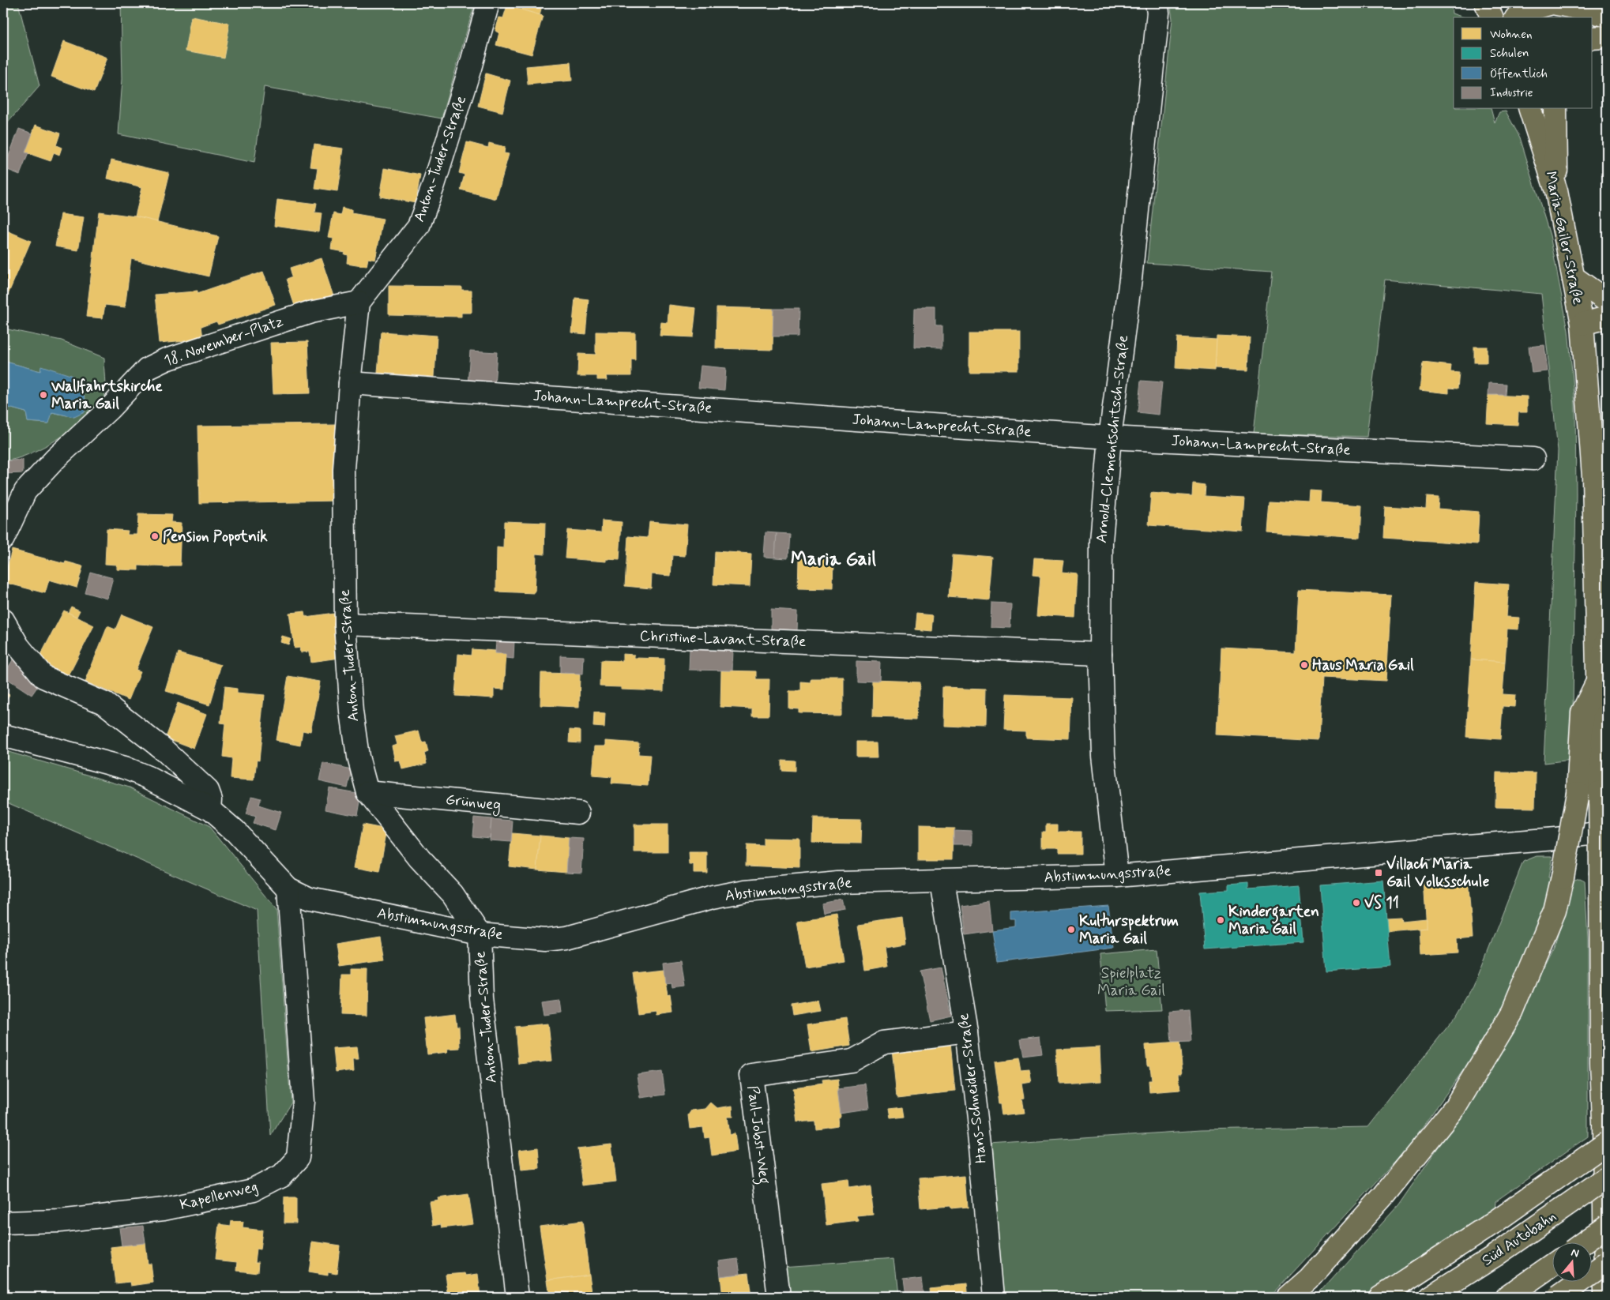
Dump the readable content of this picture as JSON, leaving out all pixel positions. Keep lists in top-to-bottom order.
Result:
{
  "streets": {
    "main road": ["Maria-Gailer-Straße", "Süd Autobahn"],
    "street": [
      "Anton-Tuder-Straße",
      "18. November-Platz",
      "Johann-Lamprecht-Straße",
      "Arnold-Clementschitsch-Straße",
      "Christine-Lavant-Straße",
      "Grünweg",
      "Abstimmungsstraße",
      "Hans-Schneider-Straße",
      "Paul-Jobst-Weg",
      "Kapellenweg"
    ]
  },
  "crossings": [
    ["Anton-Tuder-Straße", "18. November-Platz"],
    ["Anton-Tuder-Straße", "Johann-Lamprecht-Straße"],
    ["Anton-Tuder-Straße", "Christine-Lavant-Straße"],
    ["Anton-Tuder-Straße", "Grünweg"],
    ["Anton-Tuder-Straße", "Abstimmungsstraße"],
    ["Johann-Lamprecht-Straße", "Arnold-Clementschitsch-Straße"],
    ["Arnold-Clementschitsch-Straße", "Christine-Lavant-Straße"],
    ["Arnold-Clementschitsch-Straße", "Abstimmungsstraße"],
    ["Abstimmungsstraße", "Hans-Schneider-Straße"],
    ["Abstimmungsstraße", "Kapellenweg"],
    ["Hans-Schneider-Straße", "Paul-Jobst-Weg"]
  ],
  "districts": ["Maria Gail"],
  "parks": ["Spielplatz Maria Gail"],
  "places": {
    "other": [
      "Wallfahrtskirche Maria Gail",
      "Pension Popotnik",
      "Haus Maria Gail",
      "VS 11",
      "Kindergarten Maria Gail",
      "Kulturspektrum Maria Gail"
    ],
    "transit": ["Villach Maria Gail Volksschule"]
  },
  "legend": [
    "Wohnen",
    "Schulen",
    "Öffentlich",
    "Industrie"
  ],
  "north": "top"
}
